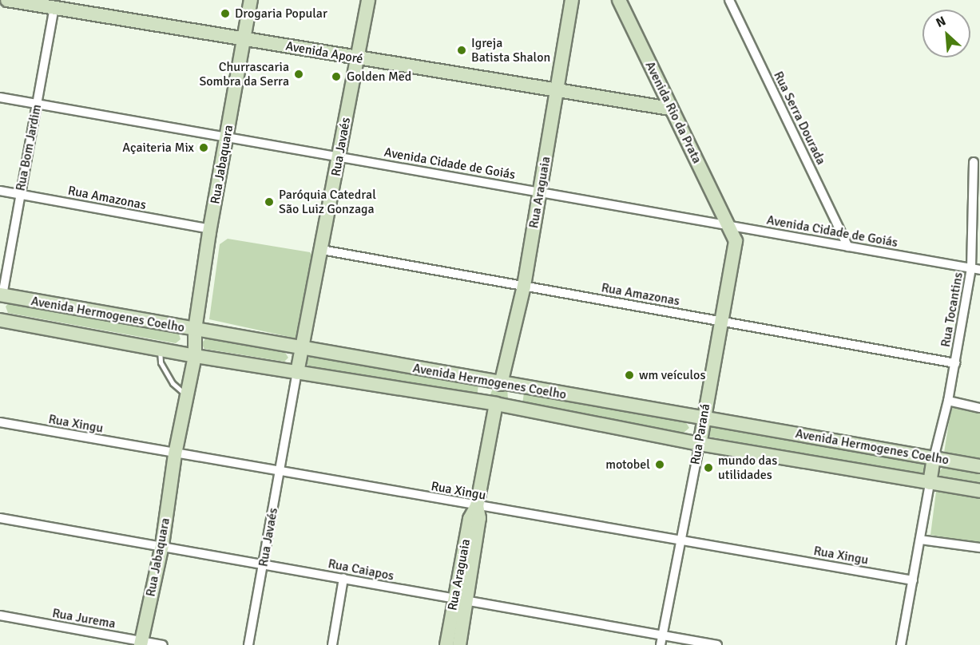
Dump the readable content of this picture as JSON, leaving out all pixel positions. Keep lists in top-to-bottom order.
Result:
{
  "streets": {
    "main road": [
      "Avenida Aporé",
      "Avenida Rio da Prata",
      "Rua Javaés",
      "Rua Jabaquara",
      "Rua Araguaia",
      "Avenida Hermogenes Coelho",
      "Rua Paraná"
    ],
    "street": [
      "Rua Serra Dourada",
      "Rua Bom Jardim",
      "Avenida Cidade de Goiás",
      "Rua Amazonas",
      "Rua Tocantins",
      "Rua Xingu",
      "Rua Caiapos",
      "Rua Jurema"
    ]
  },
  "crossings": [
    ["Avenida Aporé", "Avenida Rio da Prata"],
    ["Avenida Aporé", "Rua Javaés"],
    ["Avenida Aporé", "Rua Bom Jardim"],
    ["Avenida Aporé", "Rua Jabaquara"],
    ["Avenida Aporé", "Rua Araguaia"],
    ["Avenida Rio da Prata", "Avenida Cidade de Goiás"],
    ["Avenida Rio da Prata", "Rua Paraná"],
    ["Rua Serra Dourada", "Avenida Cidade de Goiás"],
    ["Rua Javaés", "Avenida Cidade de Goiás"],
    ["Rua Javaés", "Rua Amazonas"],
    ["Rua Javaés", "Avenida Hermogenes Coelho"],
    ["Rua Javaés", "Rua Xingu"],
    ["Rua Javaés", "Rua Caiapos"],
    ["Rua Bom Jardim", "Avenida Cidade de Goiás"],
    ["Rua Bom Jardim", "Rua Amazonas"],
    ["Rua Bom Jardim", "Avenida Hermogenes Coelho"],
    ["Avenida Cidade de Goiás", "Rua Jabaquara"],
    ["Avenida Cidade de Goiás", "Rua Araguaia"],
    ["Avenida Cidade de Goiás", "Rua Tocantins"],
    ["Avenida Cidade de Goiás", "Rua Paraná"],
    ["Rua Jabaquara", "Rua Amazonas"],
    ["Rua Jabaquara", "Avenida Hermogenes Coelho"],
    ["Rua Jabaquara", "Rua Xingu"],
    ["Rua Jabaquara", "Rua Caiapos"],
    ["Rua Jabaquara", "Rua Jurema"],
    ["Rua Araguaia", "Rua Amazonas"],
    ["Rua Araguaia", "Avenida Hermogenes Coelho"],
    ["Rua Araguaia", "Rua Xingu"],
    ["Rua Araguaia", "Rua Caiapos"],
    ["Rua Amazonas", "Rua Tocantins"],
    ["Rua Amazonas", "Rua Paraná"],
    ["Rua Tocantins", "Avenida Hermogenes Coelho"],
    ["Avenida Hermogenes Coelho", "Rua Paraná"],
    ["Rua Xingu", "Rua Paraná"],
    ["Rua Paraná", "Rua Caiapos"]
  ],
  "places": [
    "Drogaria Popular",
    "Igreja Batista Shalon",
    "Churrascaria Sombra da Serra",
    "Golden Med",
    "Açaiteria Mix",
    "Paróquia Catedral São Luiz Gonzaga",
    "wm veículos",
    "motobel",
    "mundo das utilidades"
  ],
  "north": "top left"
}
